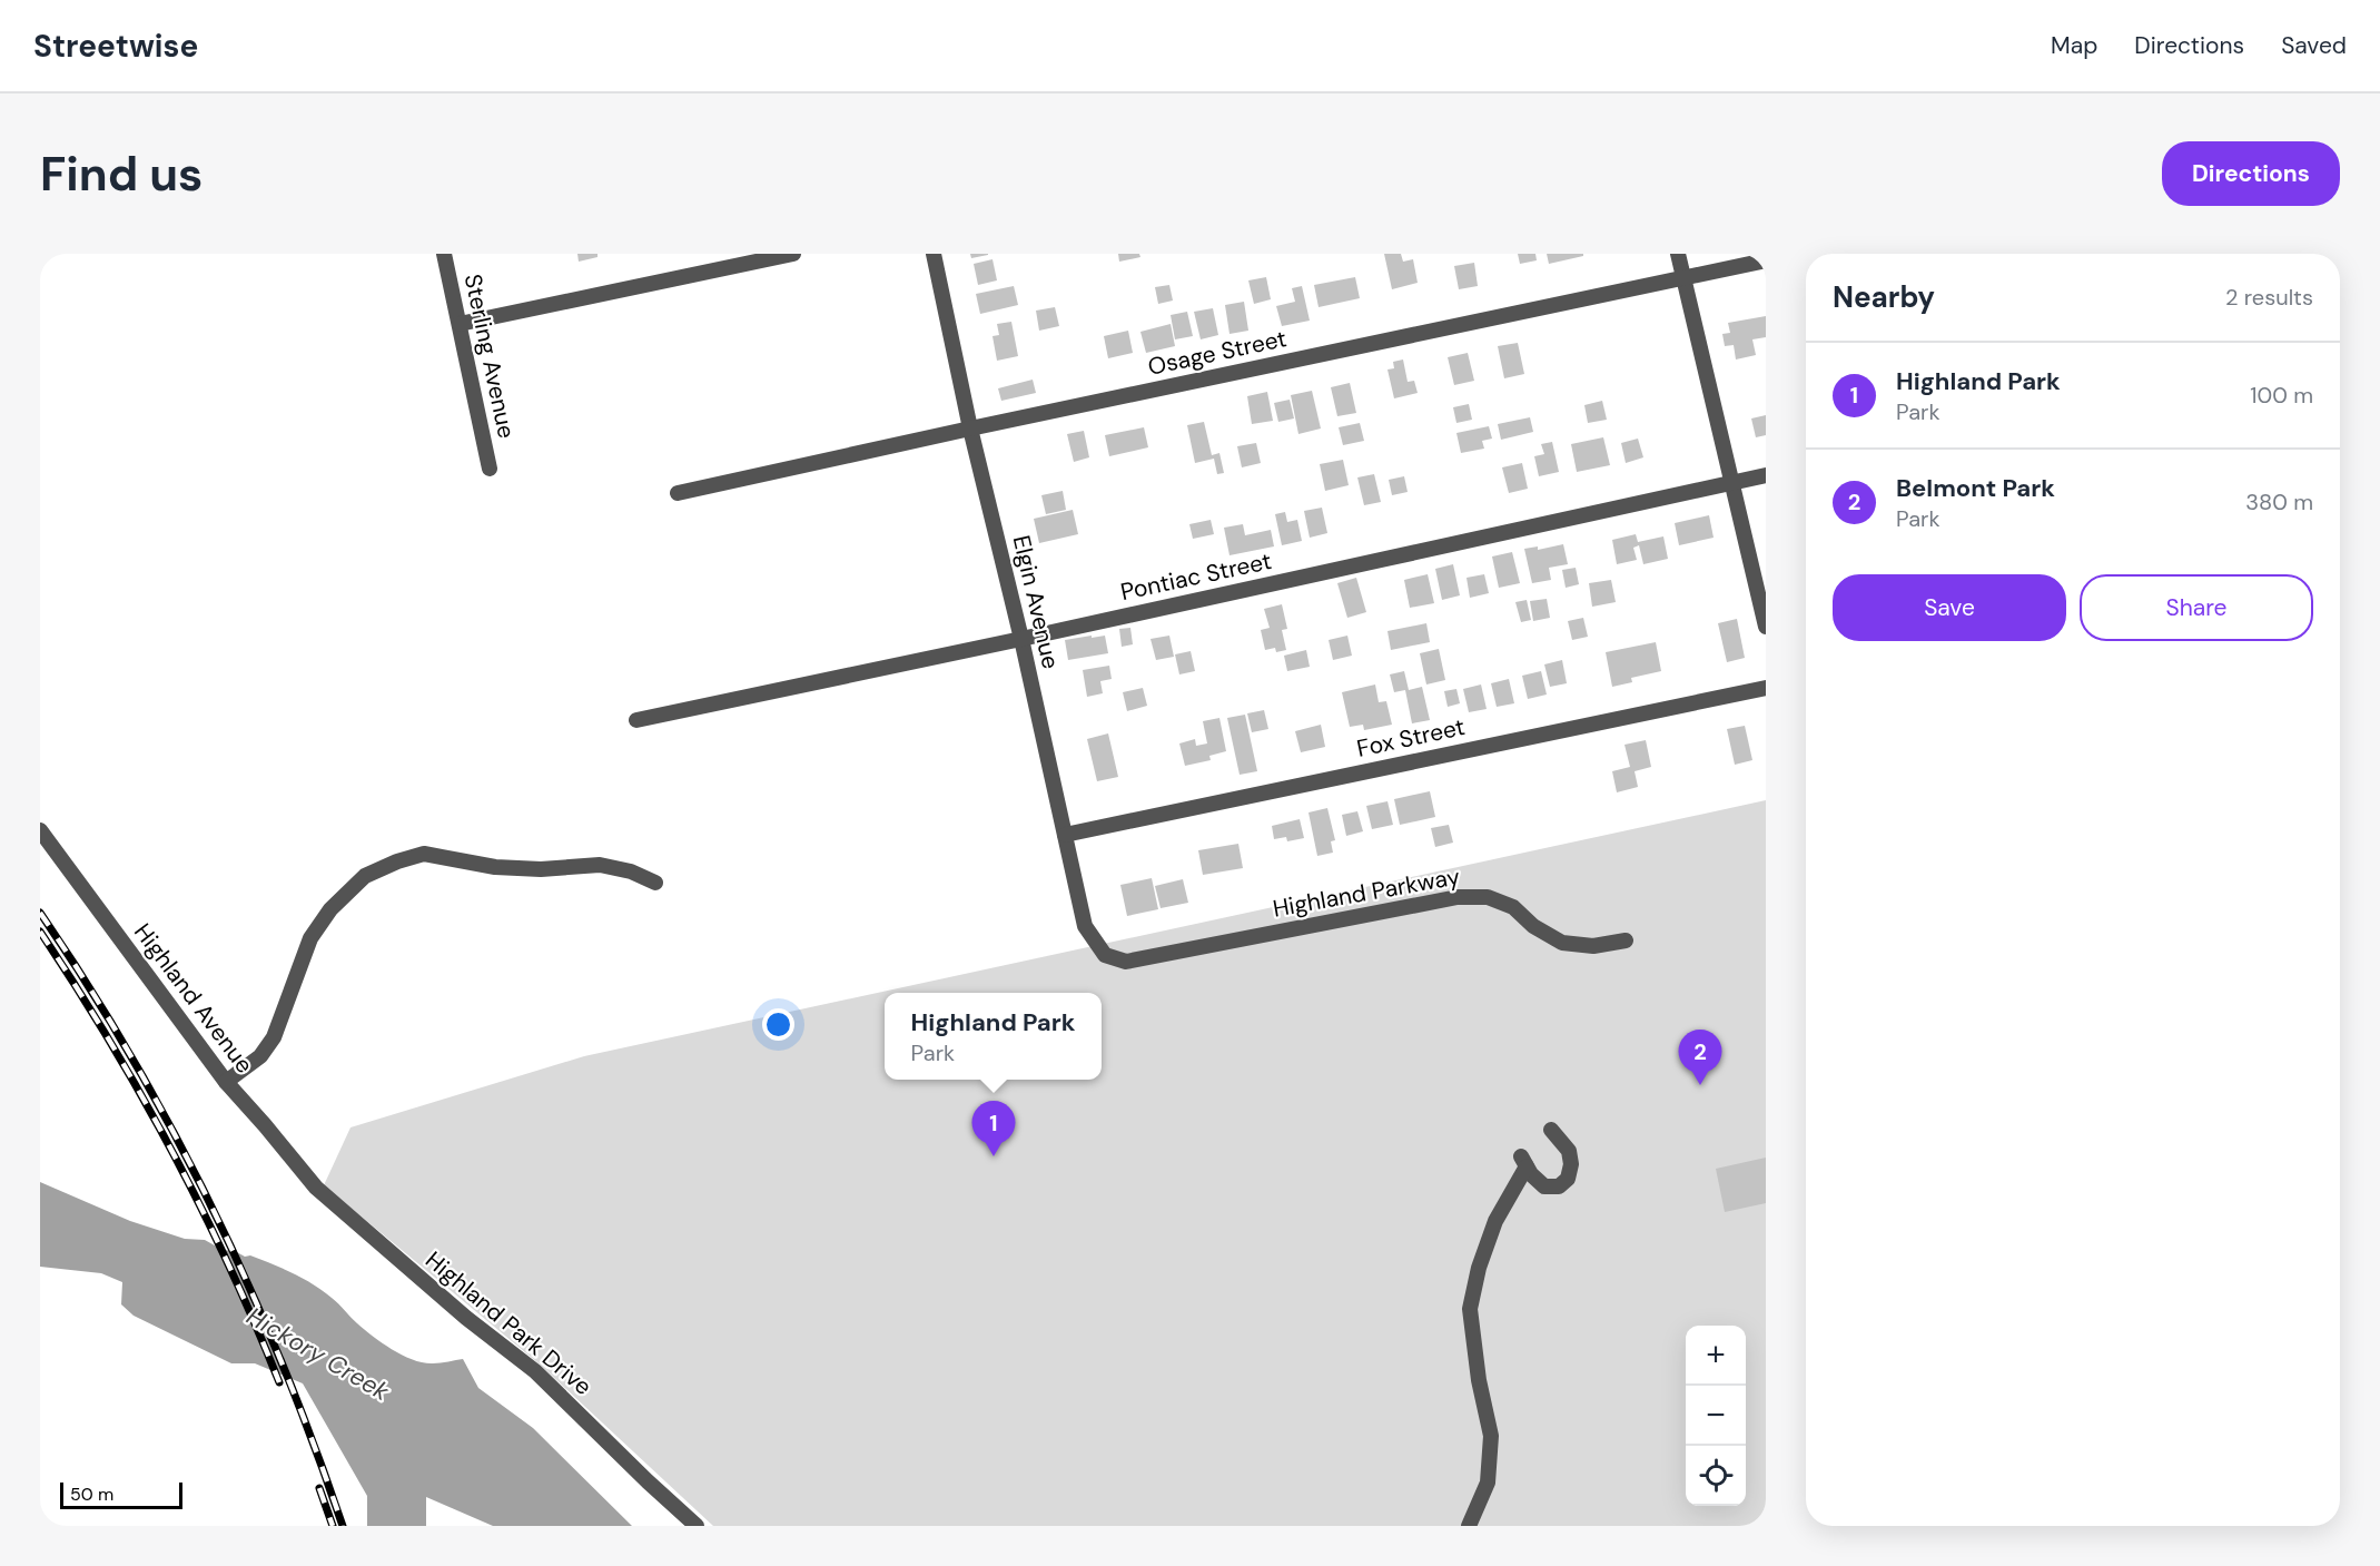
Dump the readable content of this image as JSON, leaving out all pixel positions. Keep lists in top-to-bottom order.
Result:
{
  "streets": {
    "street": [
      "Osage Street",
      "Sterling Avenue",
      "Pontiac Street",
      "Elgin Avenue",
      "Fox Street",
      "Highland Parkway",
      "Highland Avenue",
      "Highland Park Drive"
    ]
  },
  "crossings": [
    ["Osage Street", "Elgin Avenue"],
    ["Pontiac Street", "Elgin Avenue"],
    ["Elgin Avenue", "Fox Street"],
    ["Elgin Avenue", "Highland Parkway"],
    ["Highland Avenue", "Highland Park Drive"]
  ],
  "water": ["Hickory Creek"],
  "scale_bar": "50 m",
  "page": {
    "header": "Streetwise",
    "nav": ["Map", "Directions", "Saved"],
    "buttons": [
      "Directions",
      ["Save", "Share"]
    ],
    "title": "Find us",
    "heading": ["Nearby", "2 results"],
    "list": [
      {
        "mark": "1",
        "name": "Highland Park",
        "note": "Park",
        "value": "100 m"
      },
      {
        "mark": "2",
        "name": "Belmont Park",
        "note": "Park",
        "value": "380 m"
      }
    ],
    "popup": ["Highland Park", "Park"],
    "pins": ["2", "1"],
    "map_buttons": ["+", "−"],
    "scale": "50 m"
  }
}
